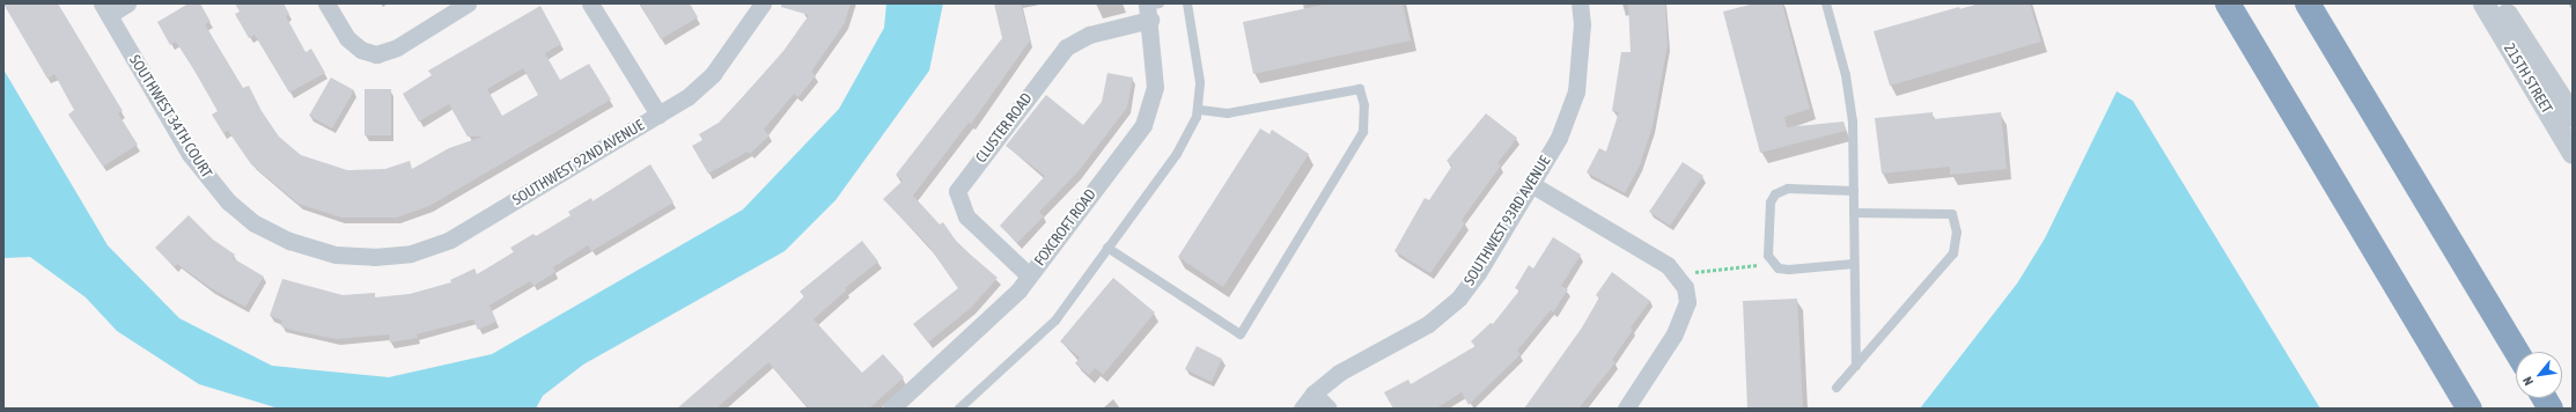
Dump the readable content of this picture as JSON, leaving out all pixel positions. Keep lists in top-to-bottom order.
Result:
{
  "streets": {
    "street": [
      "215TH STREET",
      "SOUTHWEST 34TH COURT",
      "CLUSTER ROAD",
      "SOUTHWEST 92ND AVENUE",
      "SOUTHWEST 93RD AVENUE",
      "FOXCROFT ROAD"
    ]
  },
  "crossings": [
    ["SOUTHWEST 34TH COURT", "SOUTHWEST 92ND AVENUE"],
    ["CLUSTER ROAD", "FOXCROFT ROAD"]
  ],
  "north": "bottom left"
}
